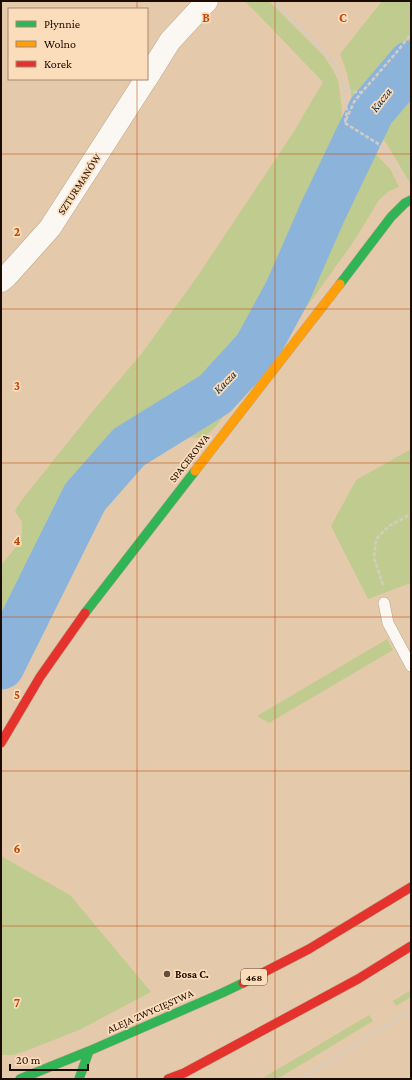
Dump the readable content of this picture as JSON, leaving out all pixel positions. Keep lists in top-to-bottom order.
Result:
{
  "streets": {
    "main road": ["SPACEROWA", "468", "ALEJA ZWYCIĘSTWA"],
    "street": ["SZTURMANÓW"]
  },
  "water": ["Kacza"],
  "places": ["Bosa C."],
  "legend": ["Płynnie", "Wolno", "Korek"],
  "scale_bar": "20 m",
  "grid": {
    "columns": ["B", "C"],
    "rows": [
      "2",
      "3",
      "4",
      "5",
      "6",
      "7"
    ]
  }
}
